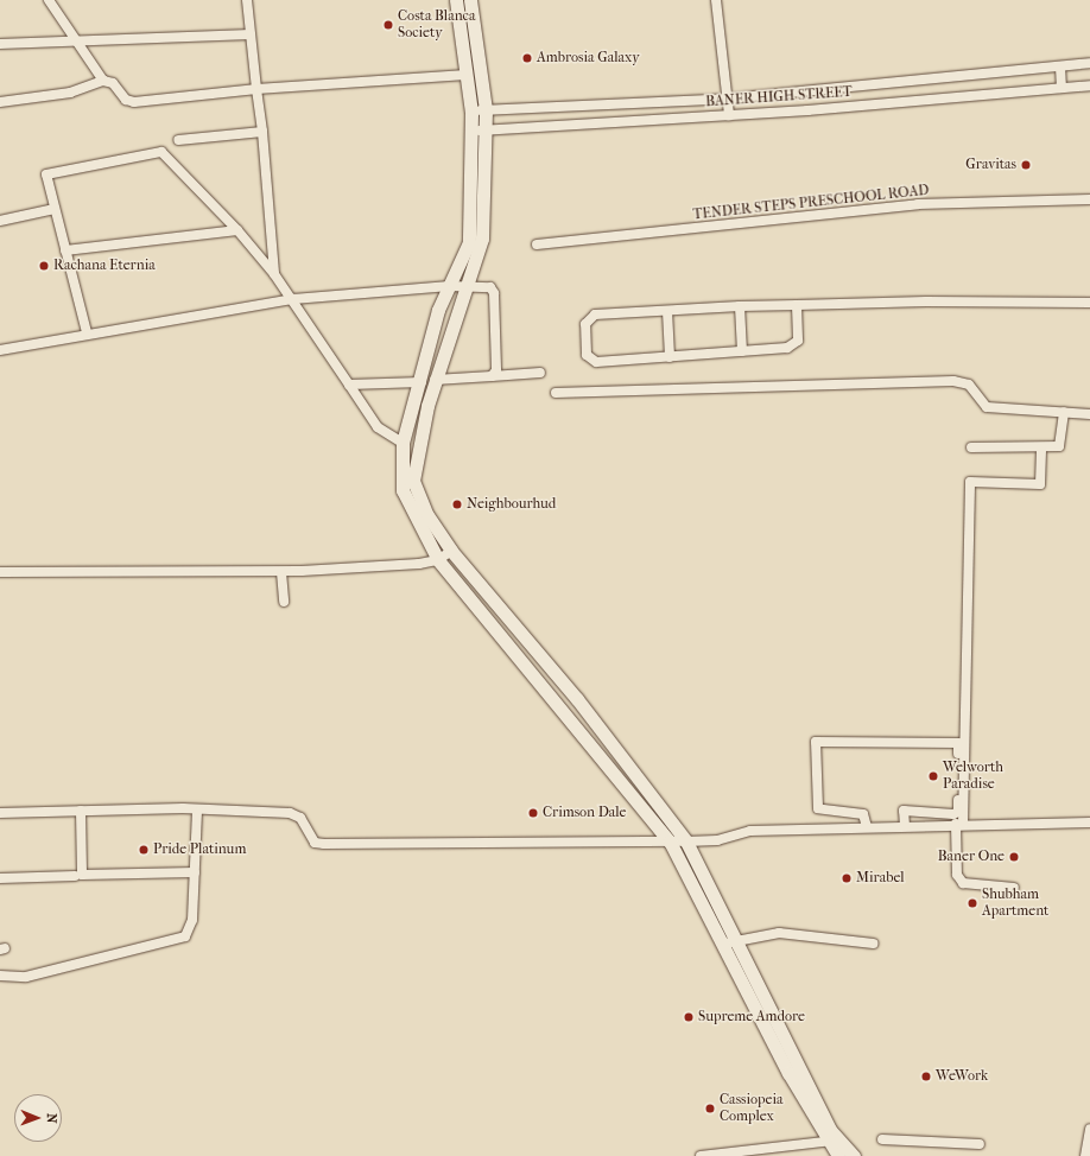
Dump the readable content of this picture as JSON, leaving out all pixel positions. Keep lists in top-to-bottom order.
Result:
{
  "streets": {
    "street": ["BANER HIGH STREET", "TENDER STEPS PRESCHOOL ROAD"]
  },
  "places": [
    "Costa Blanca Society",
    "Ambrosia Galaxy",
    "Gravitas",
    "Rachana Eternia",
    "Neighbourhud",
    "Welworth Paradise",
    "Crimson Dale",
    "Pride Platinum",
    "Baner One",
    "Mirabel",
    "Shubham Apartment",
    "Supreme Amdore",
    "WeWork",
    "Cassiopeia Complex"
  ],
  "north": "right"
}
